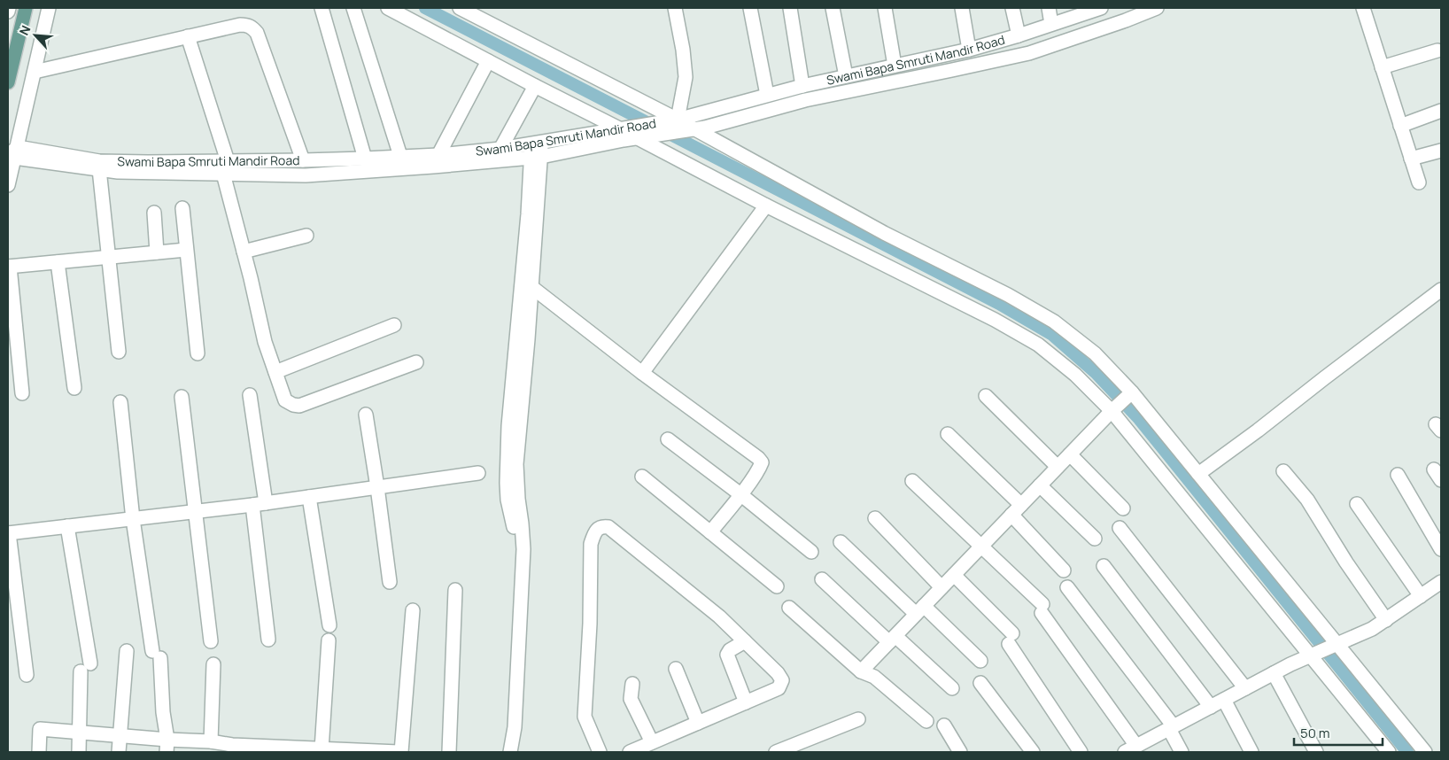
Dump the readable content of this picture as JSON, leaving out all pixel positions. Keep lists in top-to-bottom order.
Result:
{
  "streets": {
    "street": ["Swami Bapa Smruti Mandir Road"]
  },
  "scale_bar": "50 m",
  "north": "top left"
}
